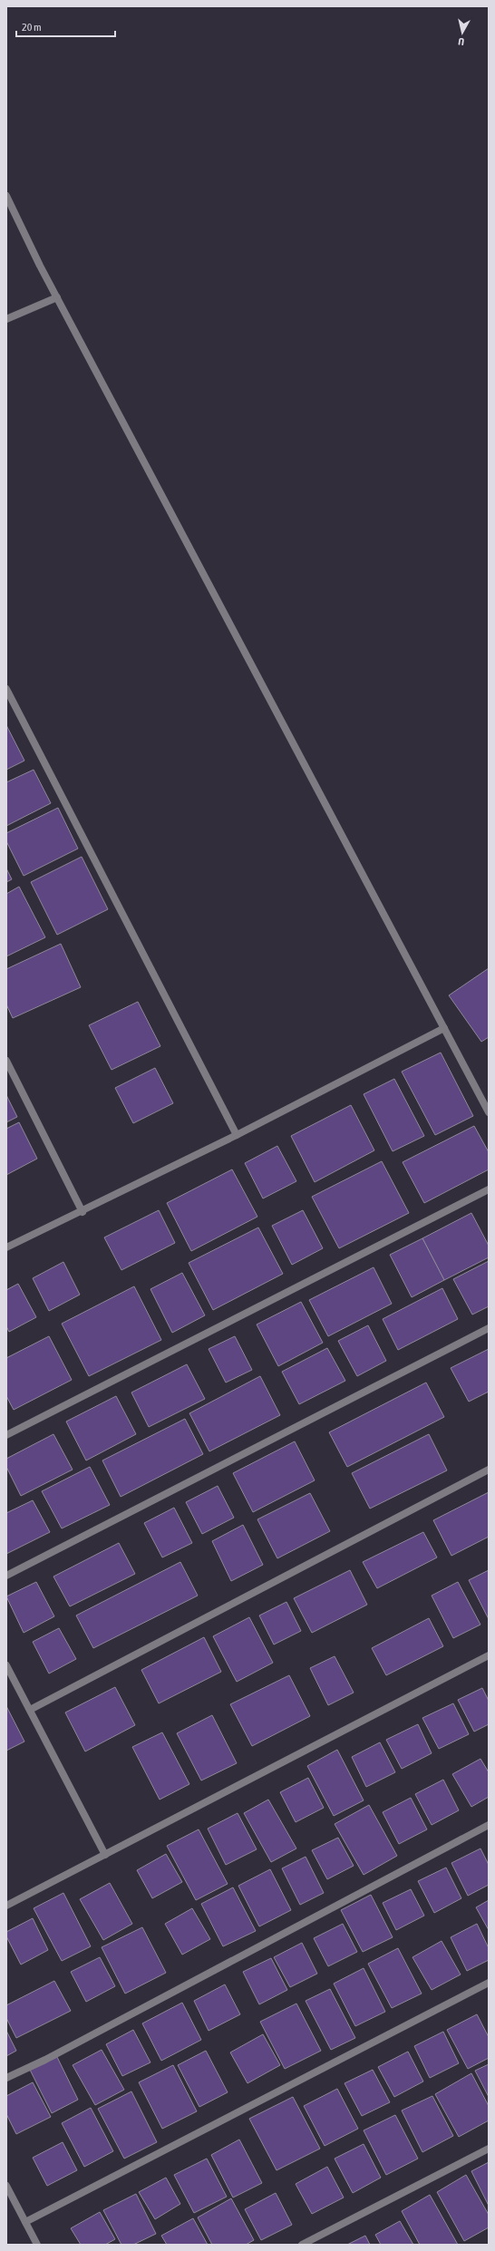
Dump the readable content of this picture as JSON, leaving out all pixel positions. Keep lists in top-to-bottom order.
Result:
{
  "scale_bar": "20 m",
  "north": "bottom"
}
